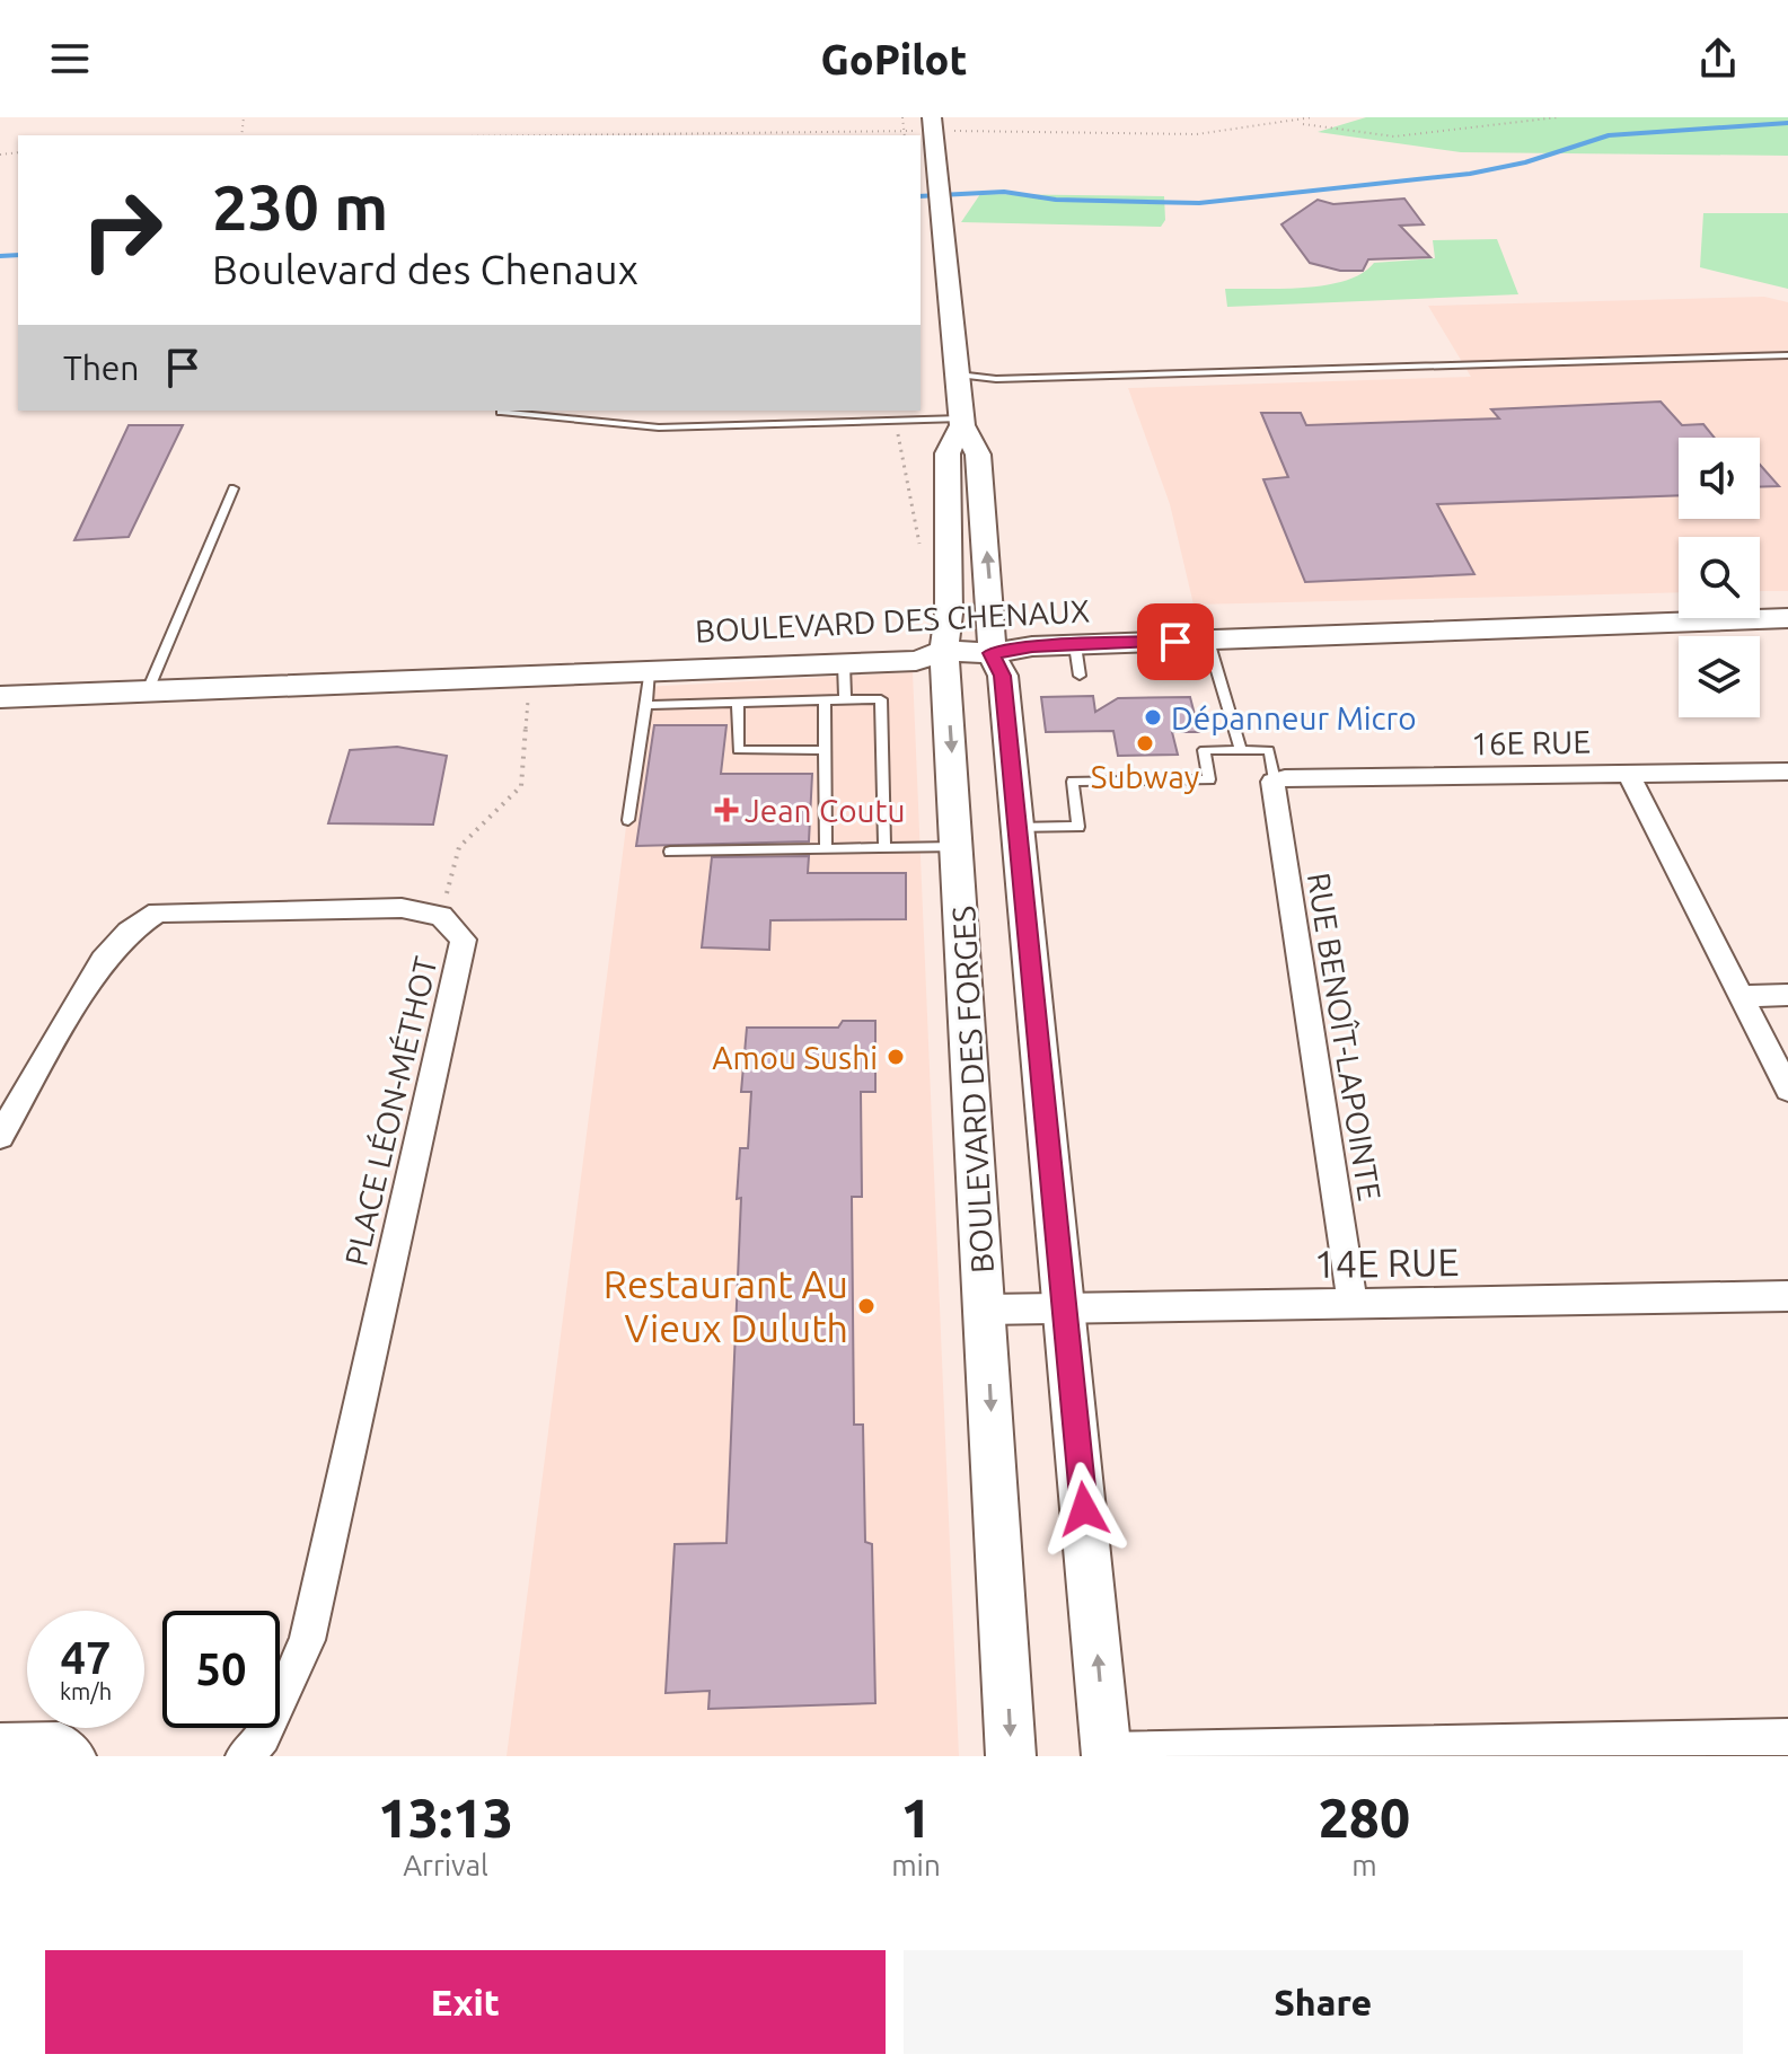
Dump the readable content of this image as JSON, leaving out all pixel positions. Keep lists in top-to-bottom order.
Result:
{
  "streets": {
    "main road": ["BOULEVARD DES CHENAUX", "BOULEVARD DES FORGES"],
    "street": [
      "16E RUE",
      "RUE BENOÎT-LAPOINTE",
      "PLACE LÉON-MÉTHOT",
      "14E RUE"
    ]
  },
  "crossings": [
    ["BOULEVARD DES CHENAUX", "BOULEVARD DES FORGES"],
    ["16E RUE", "RUE BENOÎT-LAPOINTE"],
    ["RUE BENOÎT-LAPOINTE", "14E RUE"],
    ["BOULEVARD DES FORGES", "14E RUE"]
  ],
  "places": {
    "other": [
      "Dépanneur Micro",
      "Subway",
      "Amou Sushi",
      "Restaurant Au Vieux Duluth"
    ],
    "health": ["Jean Coutu"]
  },
  "page": {
    "header": "GoPilot",
    "turn": ["230 m", "Boulevard des Chenaux"],
    "then": "Then",
    "speed": "47 km/h",
    "limit": "50",
    "eta": [
      "13:13",
      "Arrival",
      "1",
      "min",
      "280",
      "m"
    ],
    "buttons": ["Exit", "Share"]
  }
}
